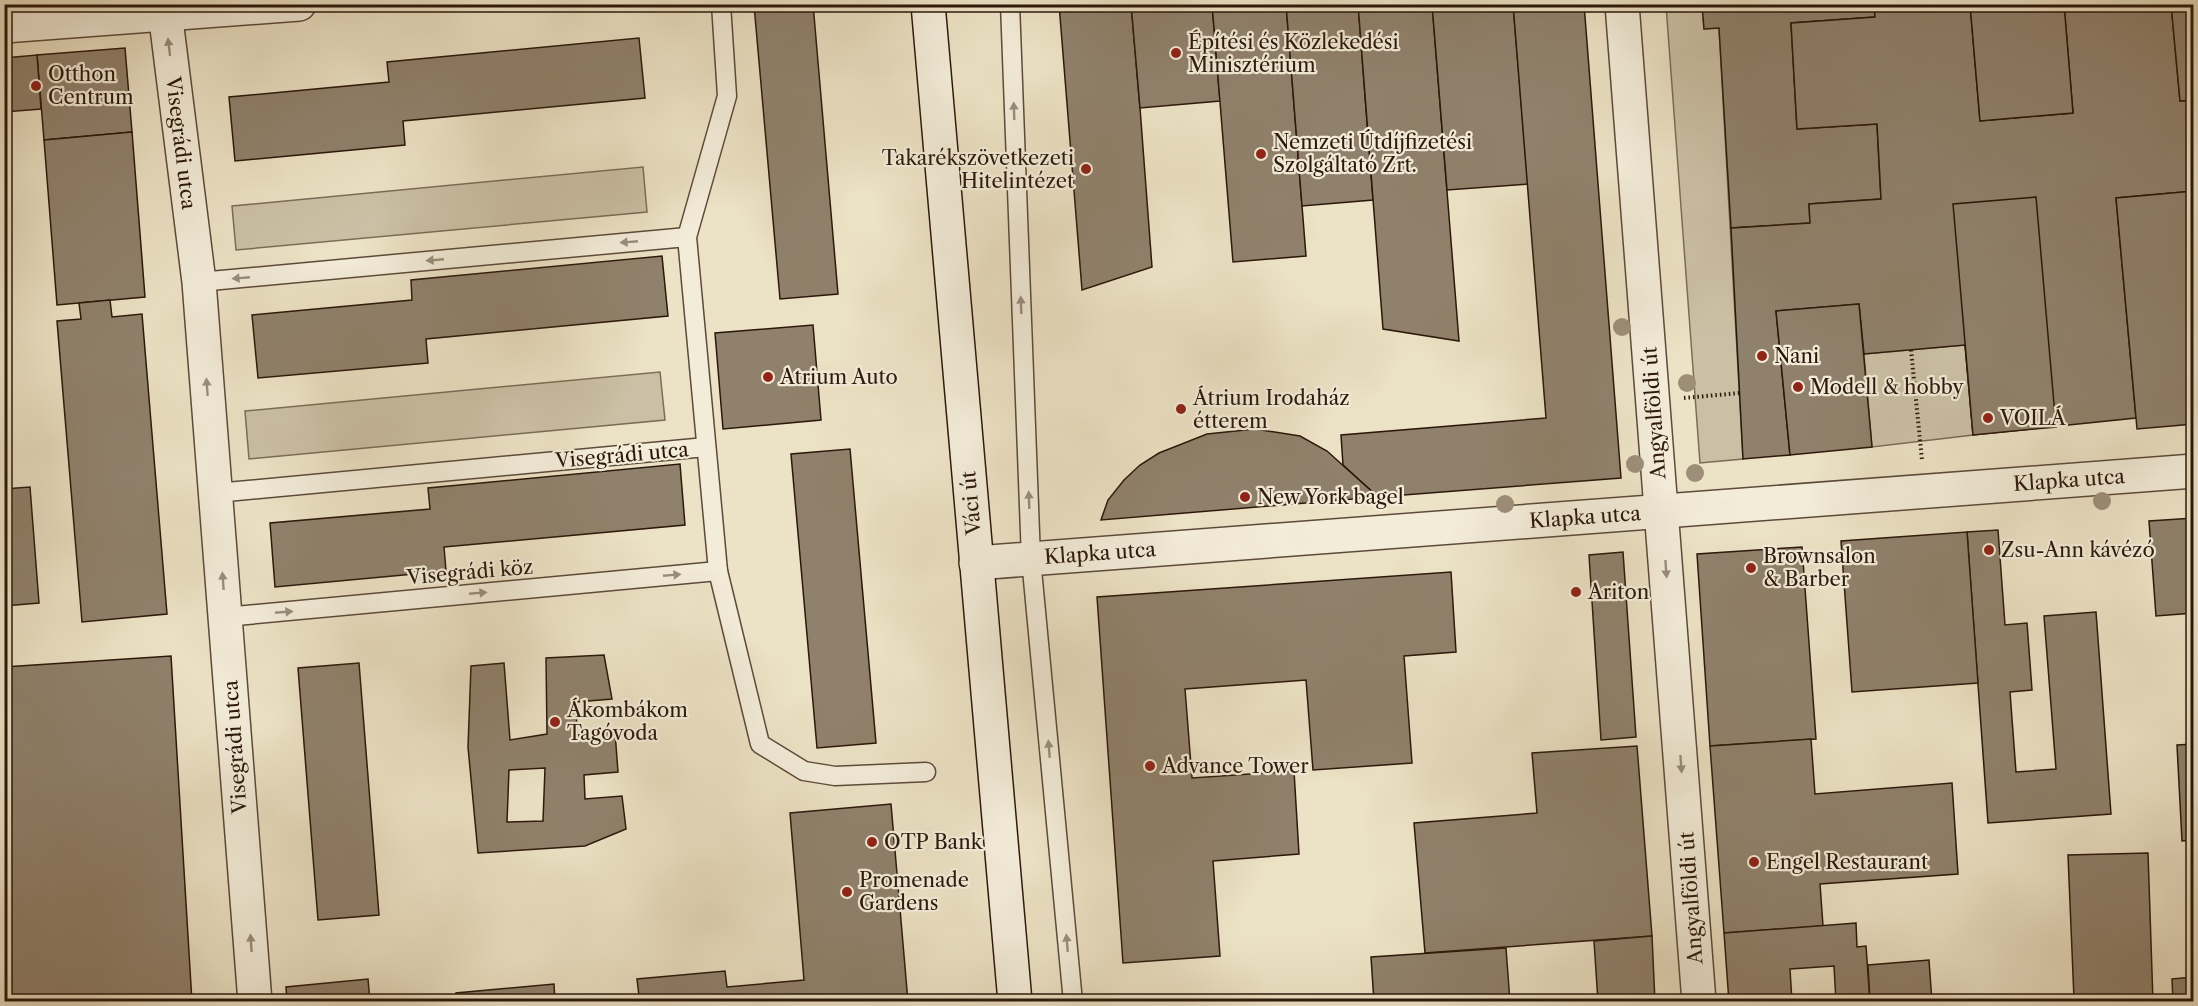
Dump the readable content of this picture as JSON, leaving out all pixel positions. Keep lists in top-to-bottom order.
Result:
{
  "streets": {
    "street": [
      "Visegrádi utca",
      "Angyalföldi út",
      "Klapka utca",
      "Váci út"
    ],
    "lane": ["Visegrádi köz"]
  },
  "crossings": [
    ["Visegrádi utca", "Visegrádi köz"],
    ["Angyalföldi út", "Klapka utca"],
    ["Klapka utca", "Váci út"]
  ],
  "one_way": ["Visegrádi utca", "Angyalföldi út", "Visegrádi köz"],
  "places": [
    "Építési és Közlekedési Minisztérium",
    "Otthon Centrum",
    "Nemzeti Útdíjfizetési Szolgáltató Zrt.",
    "Takarékszövetkezeti Hitelintézet",
    "Nani",
    "Atrium Auto",
    "Modell & hobby",
    "Átrium Irodaház étterem",
    "VOILÁ",
    "New York bagel",
    "Zsu-Ann kávézó",
    "Brownsalon & Barber",
    "Ariton",
    "Ákombákom Tagóvoda",
    "Advance Tower",
    "OTP Bank",
    "Engel Restaurant",
    "Promenade Gardens"
  ]
}
